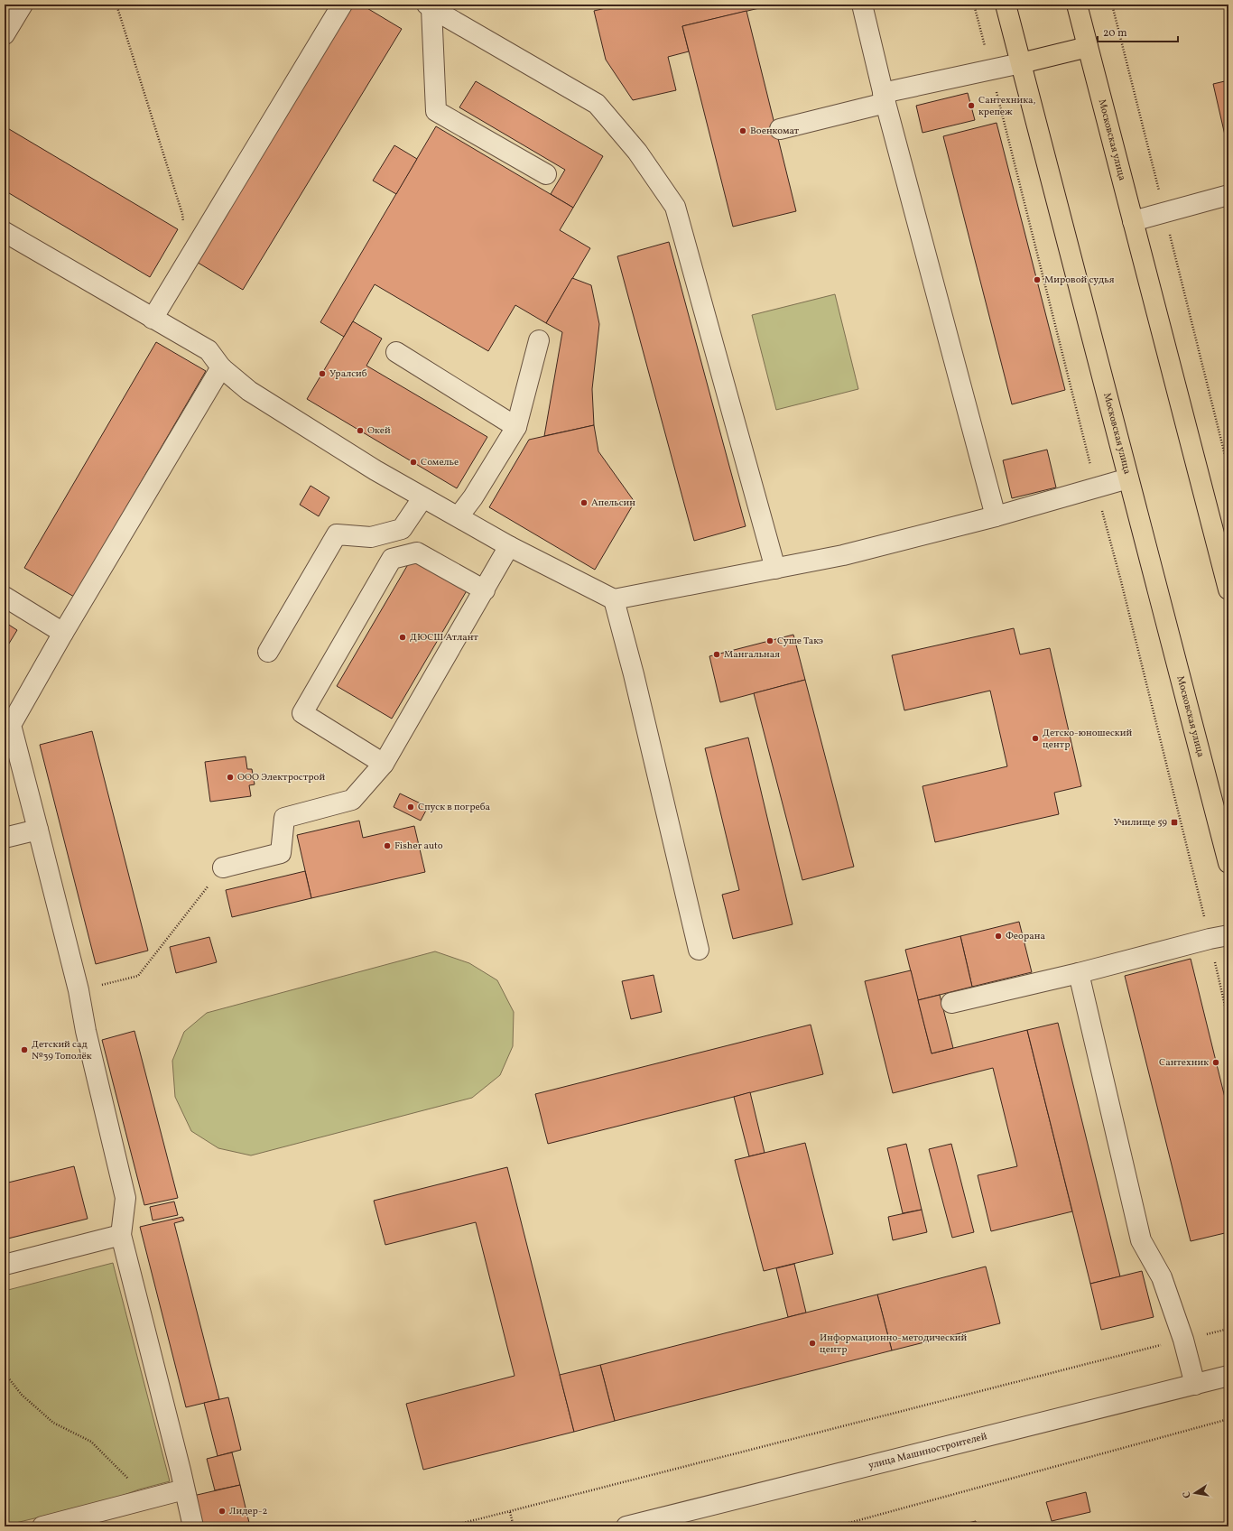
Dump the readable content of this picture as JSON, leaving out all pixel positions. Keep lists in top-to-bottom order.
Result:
{
  "streets": {
    "main road": ["Московская улица"],
    "street": ["улица Машиностроителей"]
  },
  "places": {
    "other": [
      "Сантехника, крепеж",
      "Военкомат",
      "Мировой судья",
      "Уралсиб",
      "Окей",
      "Сомелье",
      "Апельсин",
      "ДЮСШ Атлант",
      "Суше Такэ",
      "Мангальная",
      "Детско-юношеский центр",
      "ООО Электрострой",
      "Спуск в погреба",
      "Fisher auto",
      "Феорана",
      "Детский сад №39 Тополёк",
      "Сантехник",
      "Информационно-методический центр",
      "Лидер-2"
    ],
    "transit": ["Училище 59"]
  },
  "scale_bar": "20 m",
  "north": "left"
}
